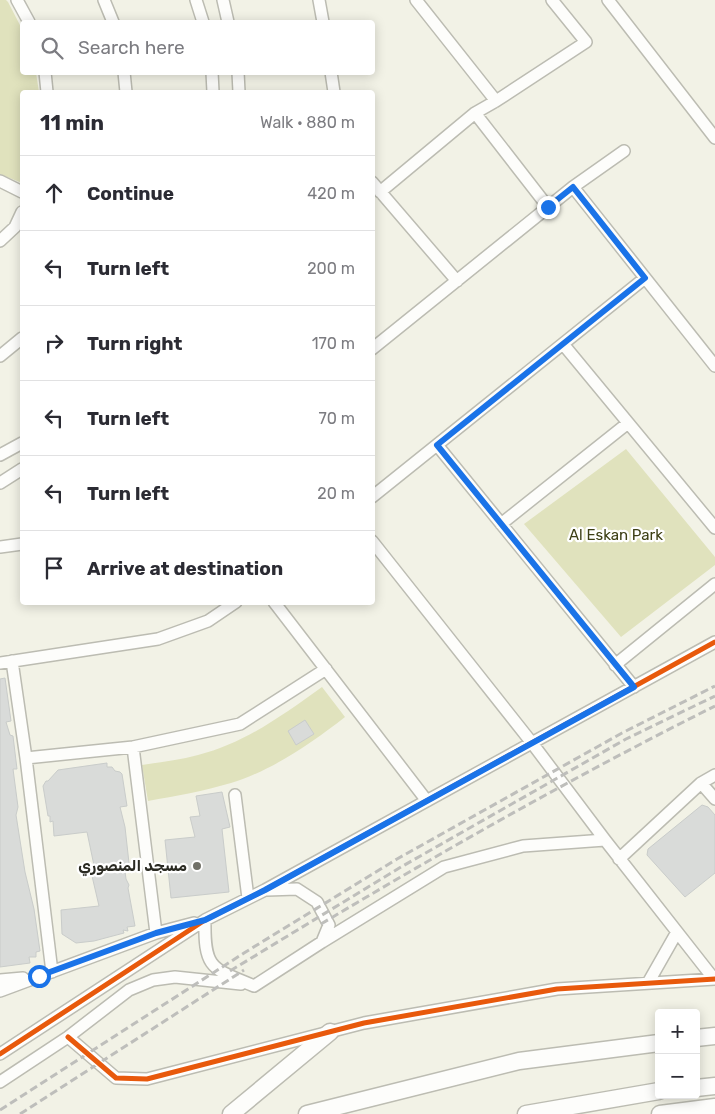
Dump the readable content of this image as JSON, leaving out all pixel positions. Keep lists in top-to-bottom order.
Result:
{
  "parks": ["Al Eskan Park"],
  "places": ["مسجد المنصوري"],
  "page": {
    "search": "Search here",
    "heading": ["11 min", "Walk · 880 m"],
    "list": [
      ["Continue", "420 m"],
      ["Turn left", "200 m"],
      ["Turn right", "170 m"],
      ["Turn left", "70 m"],
      ["Turn left", "20 m"],
      "Arrive at destination"
    ],
    "map_buttons": ["+", "−"]
  }
}
